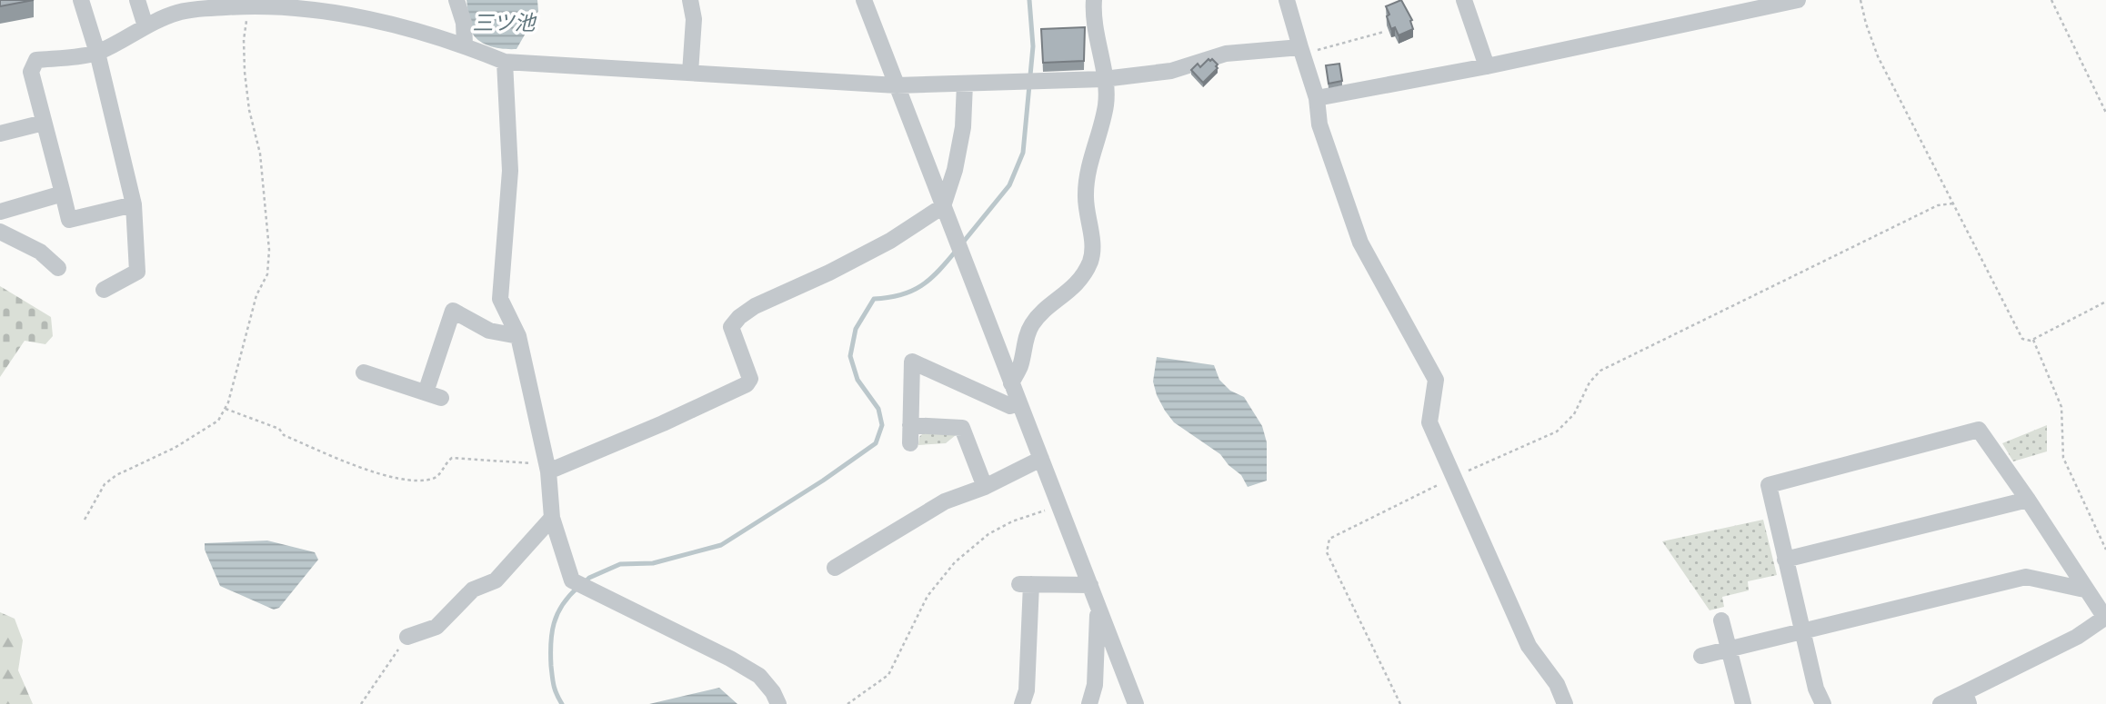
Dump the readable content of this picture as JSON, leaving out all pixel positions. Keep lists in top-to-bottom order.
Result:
{
  "water": ["三ツ池"]
}
